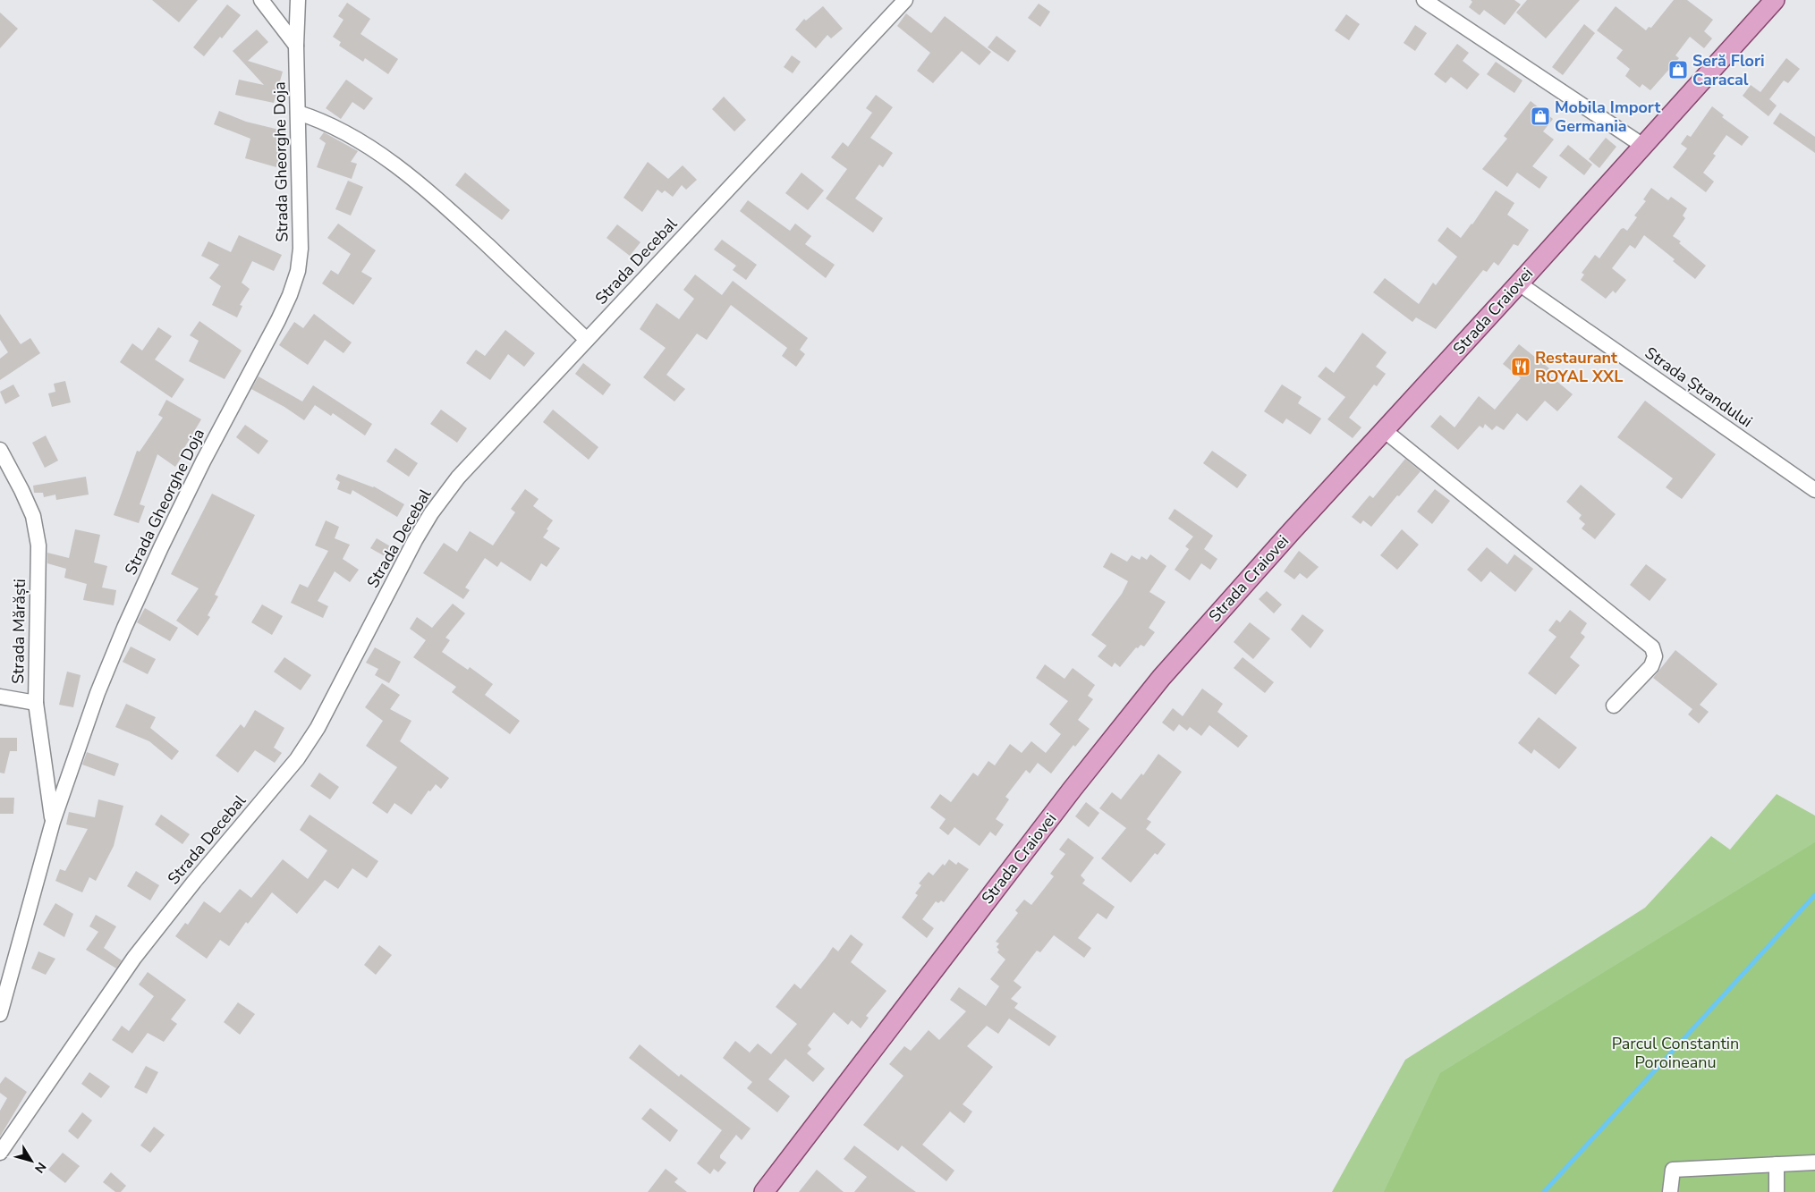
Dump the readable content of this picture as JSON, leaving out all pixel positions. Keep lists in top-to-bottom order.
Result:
{
  "streets": {
    "main road": ["Strada Craiovei"],
    "street": [
      "Strada Gheorghe Doja",
      "Strada Decebal",
      "Strada Ștrandului",
      "Strada Mărăști"
    ]
  },
  "crossings": [
    ["Strada Gheorghe Doja", "Strada Mărăști"],
    ["Strada Craiovei", "Strada Ștrandului"]
  ],
  "parks": ["Parcul Constantin Poroineanu"],
  "places": {
    "shop": ["Seră Flori Caracal", "Mobila Import Germania"],
    "restaurant": ["Restaurant ROYAL XXL"]
  },
  "north": "bottom right"
}
